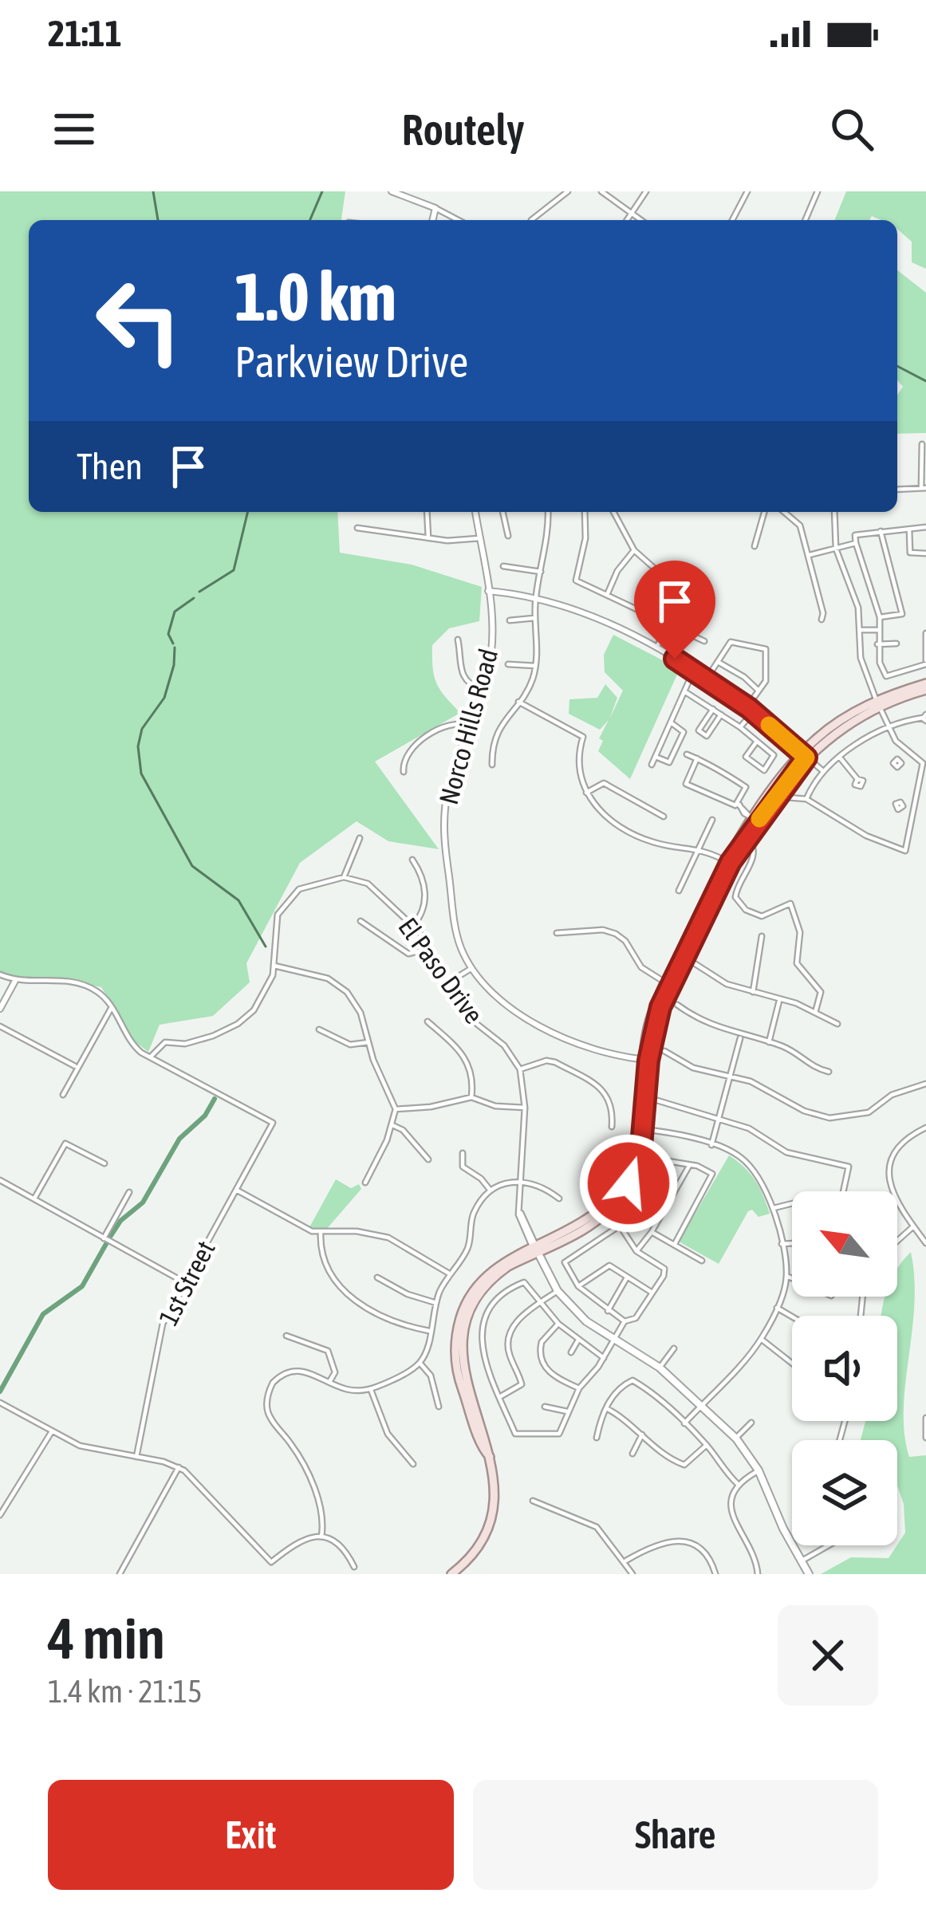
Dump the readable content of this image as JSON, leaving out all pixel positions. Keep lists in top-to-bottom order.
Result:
{
  "streets": {
    "street": ["Norco Hills Road", "El Paso Drive", "1st Street"]
  },
  "north": "top left",
  "page": {
    "status": "21:11",
    "header": "Routely",
    "turn": ["1.0 km", "Parkview Drive"],
    "then": "Then",
    "heading": ["4 min", "1.4 km · 21:15"],
    "buttons": ["Exit", "Share"]
  }
}
